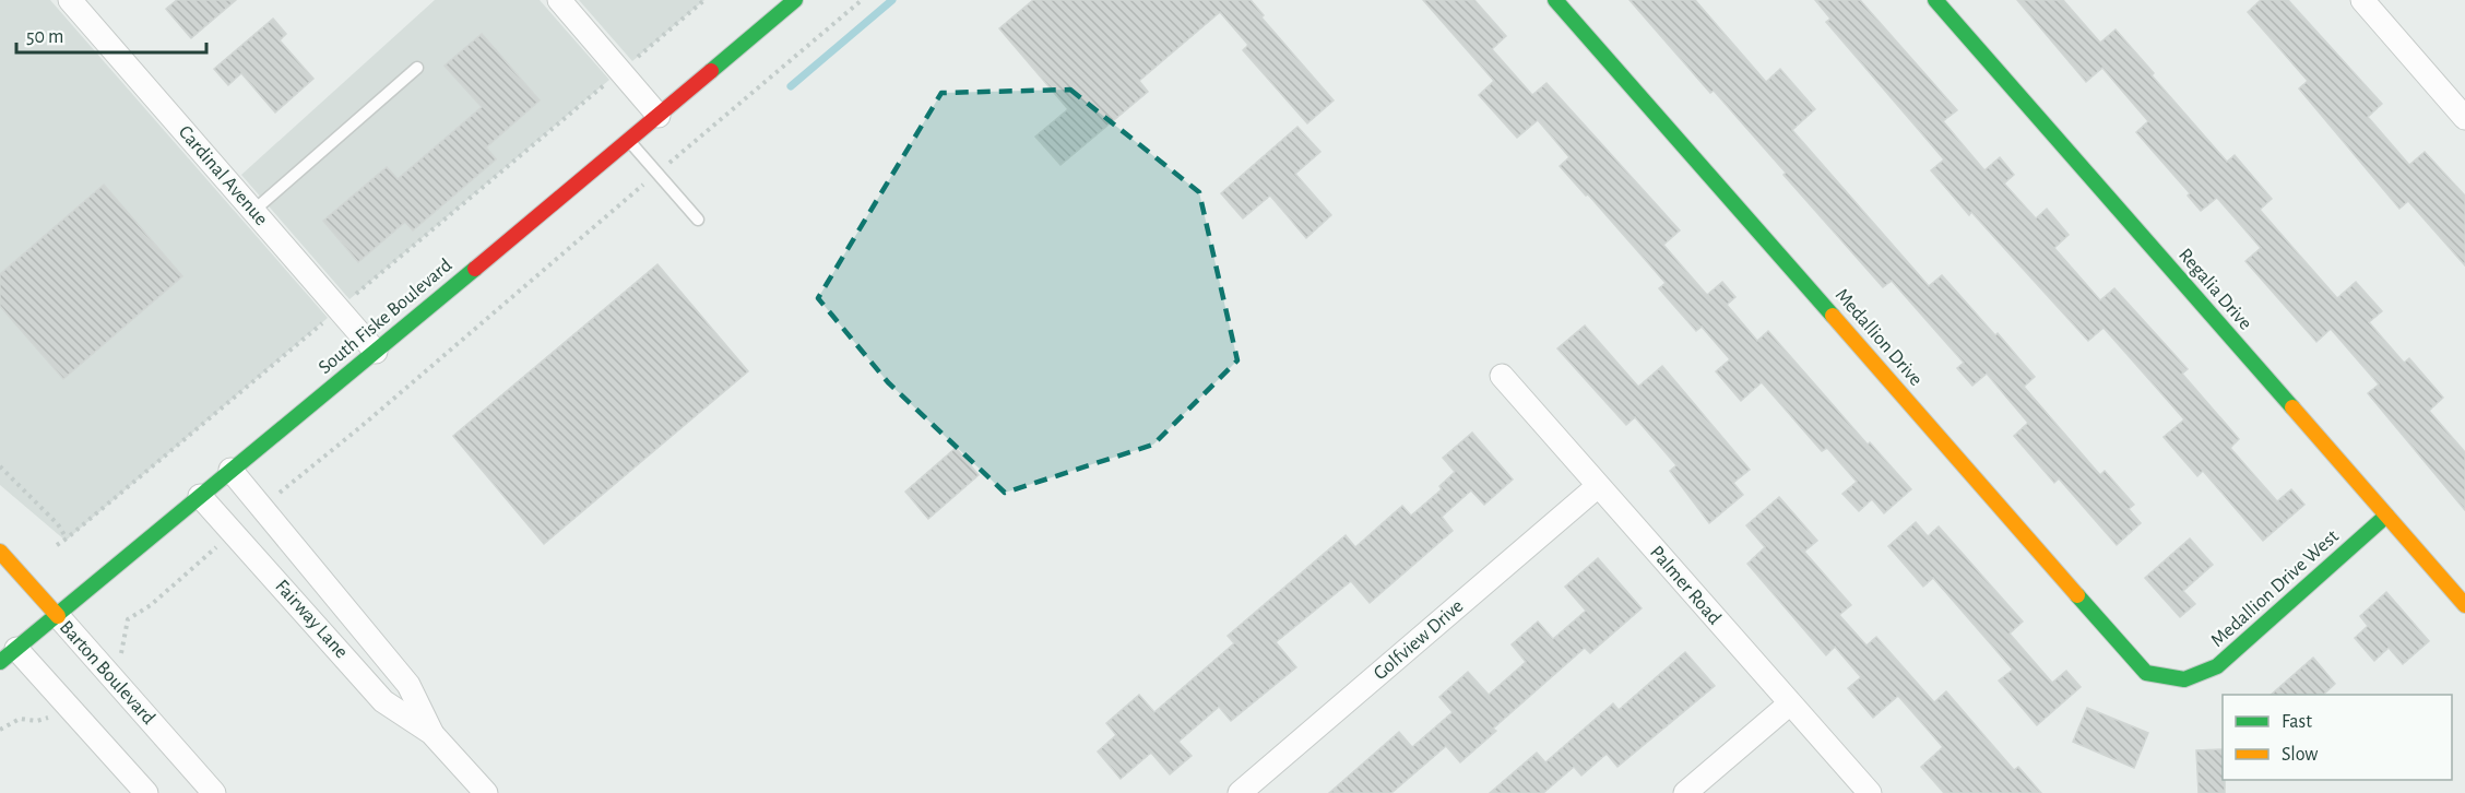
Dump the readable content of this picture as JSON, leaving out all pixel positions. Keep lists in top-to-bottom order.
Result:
{
  "streets": {
    "street": [
      "Cardinal Avenue",
      "Regalia Drive",
      "South Fiske Boulevard",
      "Medallion Drive",
      "Palmer Road",
      "Medallion Drive West",
      "Fairway Lane",
      "Golfview Drive",
      "Barton Boulevard"
    ]
  },
  "crossings": [
    ["Cardinal Avenue", "South Fiske Boulevard"],
    ["Regalia Drive", "Medallion Drive West"],
    ["South Fiske Boulevard", "Fairway Lane"],
    ["South Fiske Boulevard", "Barton Boulevard"],
    ["Medallion Drive", "Medallion Drive West"],
    ["Palmer Road", "Golfview Drive"]
  ],
  "legend": ["Fast", "Slow"],
  "scale_bar": "50 m"
}
